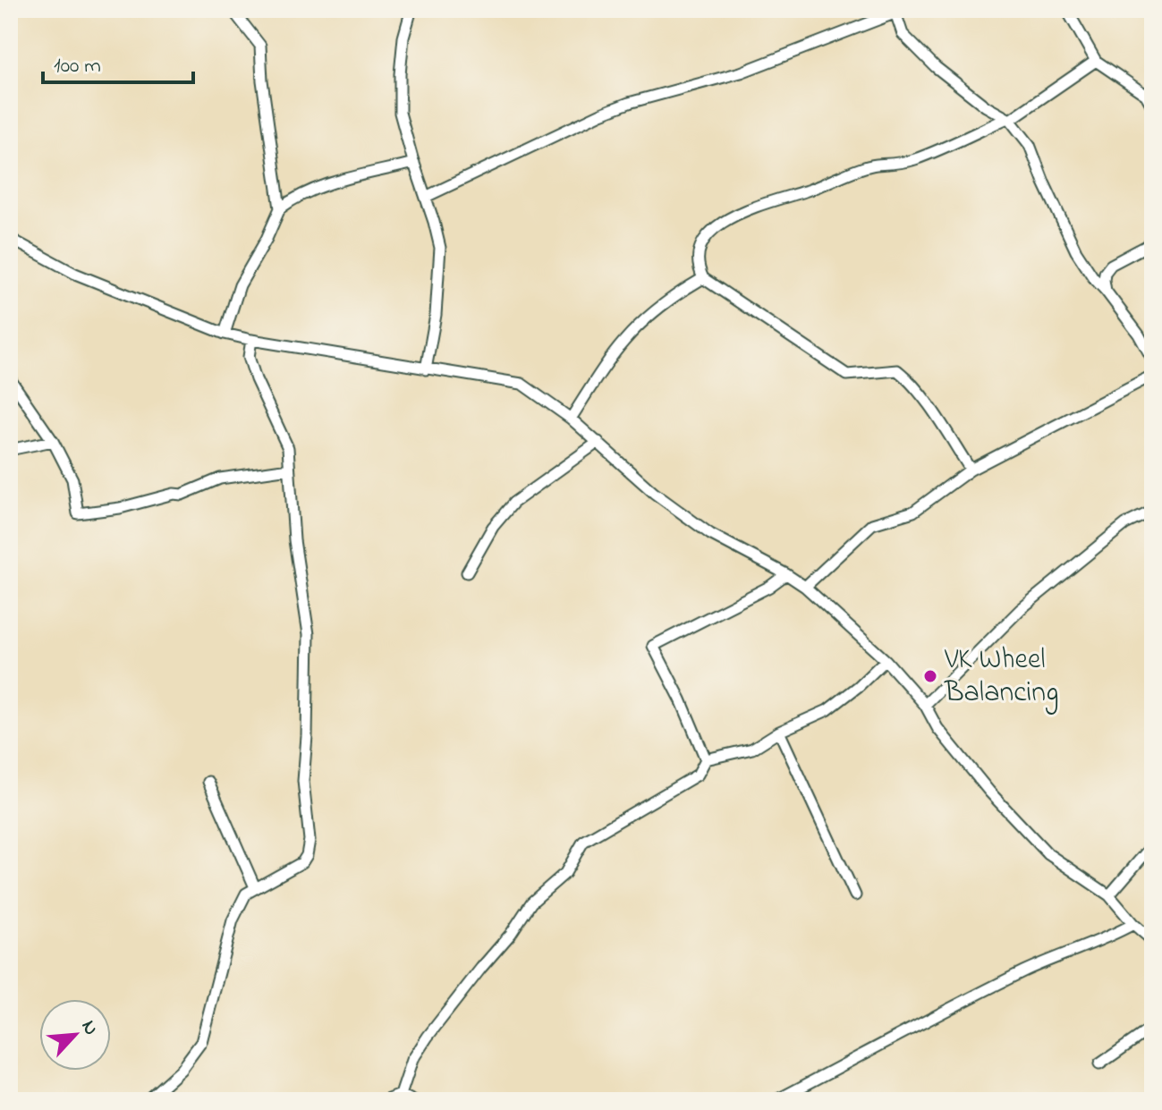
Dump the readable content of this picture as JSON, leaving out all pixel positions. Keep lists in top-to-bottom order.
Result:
{
  "places": ["VK Wheel Balancing"],
  "scale_bar": "100 m",
  "north": "top right"
}
